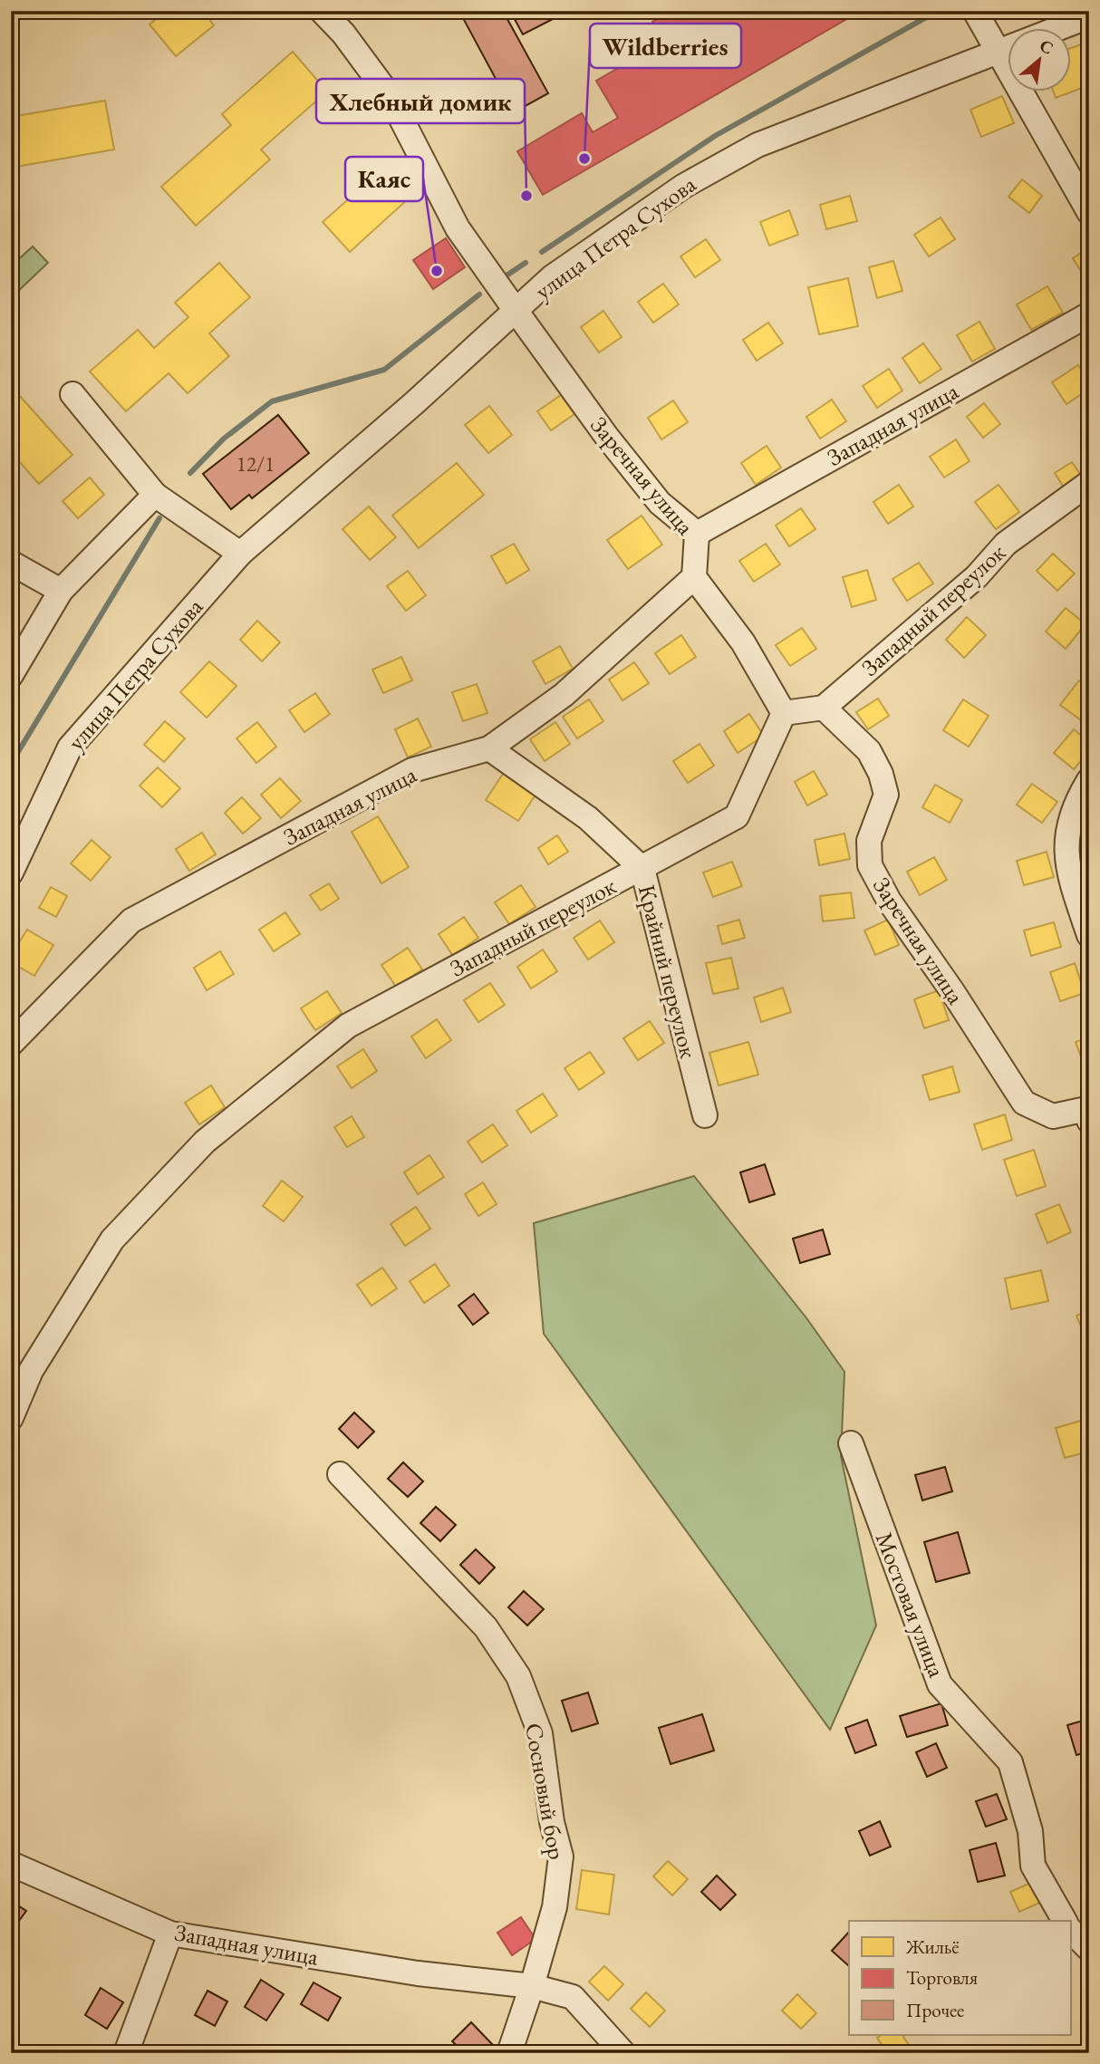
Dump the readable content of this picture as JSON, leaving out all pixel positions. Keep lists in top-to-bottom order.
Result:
{
  "streets": {
    "street": [
      "улица Петра Сухова",
      "Западная улица",
      "Заречная улица",
      "Западный переулок",
      "Крайний переулок",
      "Мостовая улица",
      "Сосновый бор"
    ]
  },
  "crossings": [
    ["улица Петра Сухова", "Заречная улица"],
    ["Западная улица", "Заречная улица"],
    ["Западная улица", "Крайний переулок"],
    ["Западная улица", "Сосновый бор"],
    ["Заречная улица", "Западный переулок"],
    ["Западный переулок", "Крайний переулок"]
  ],
  "places": ["Wildberries", "Хлебный домик", "Каяс"],
  "house_numbers": ["12/1"],
  "legend": ["Жильё", "Торговля", "Прочее"],
  "north": "top right"
}
